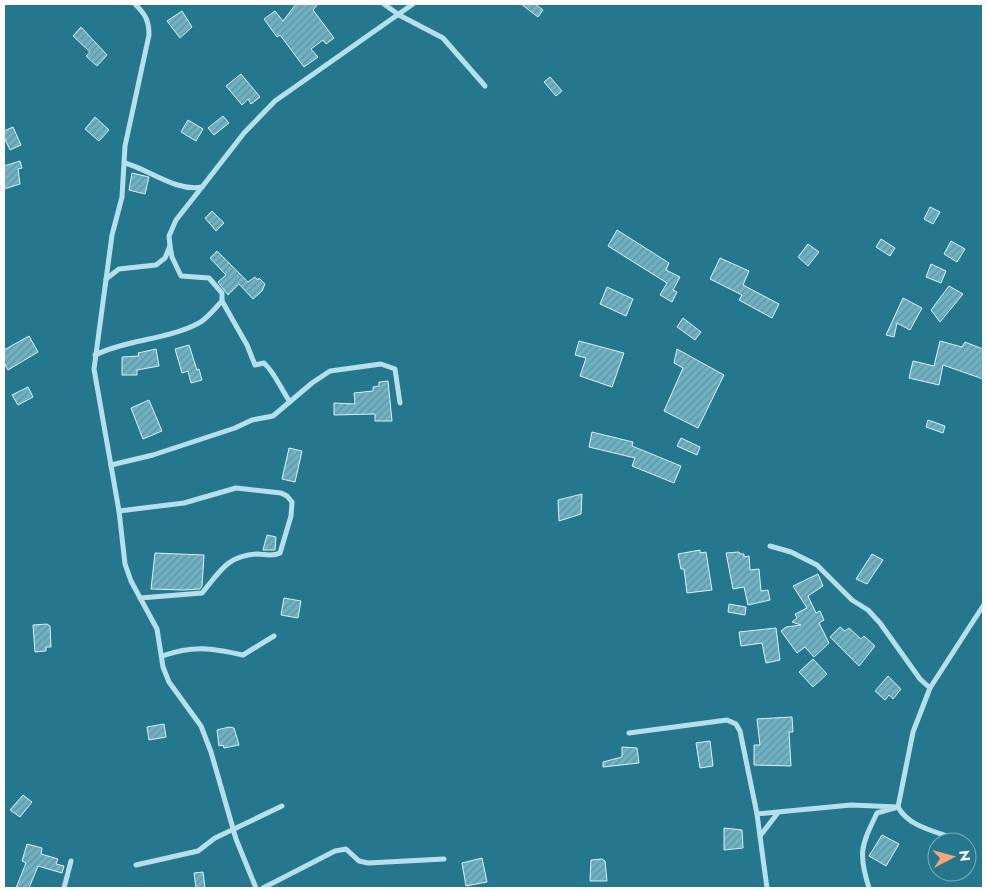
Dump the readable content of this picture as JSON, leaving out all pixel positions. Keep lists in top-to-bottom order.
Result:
{
  "north": "right"
}
